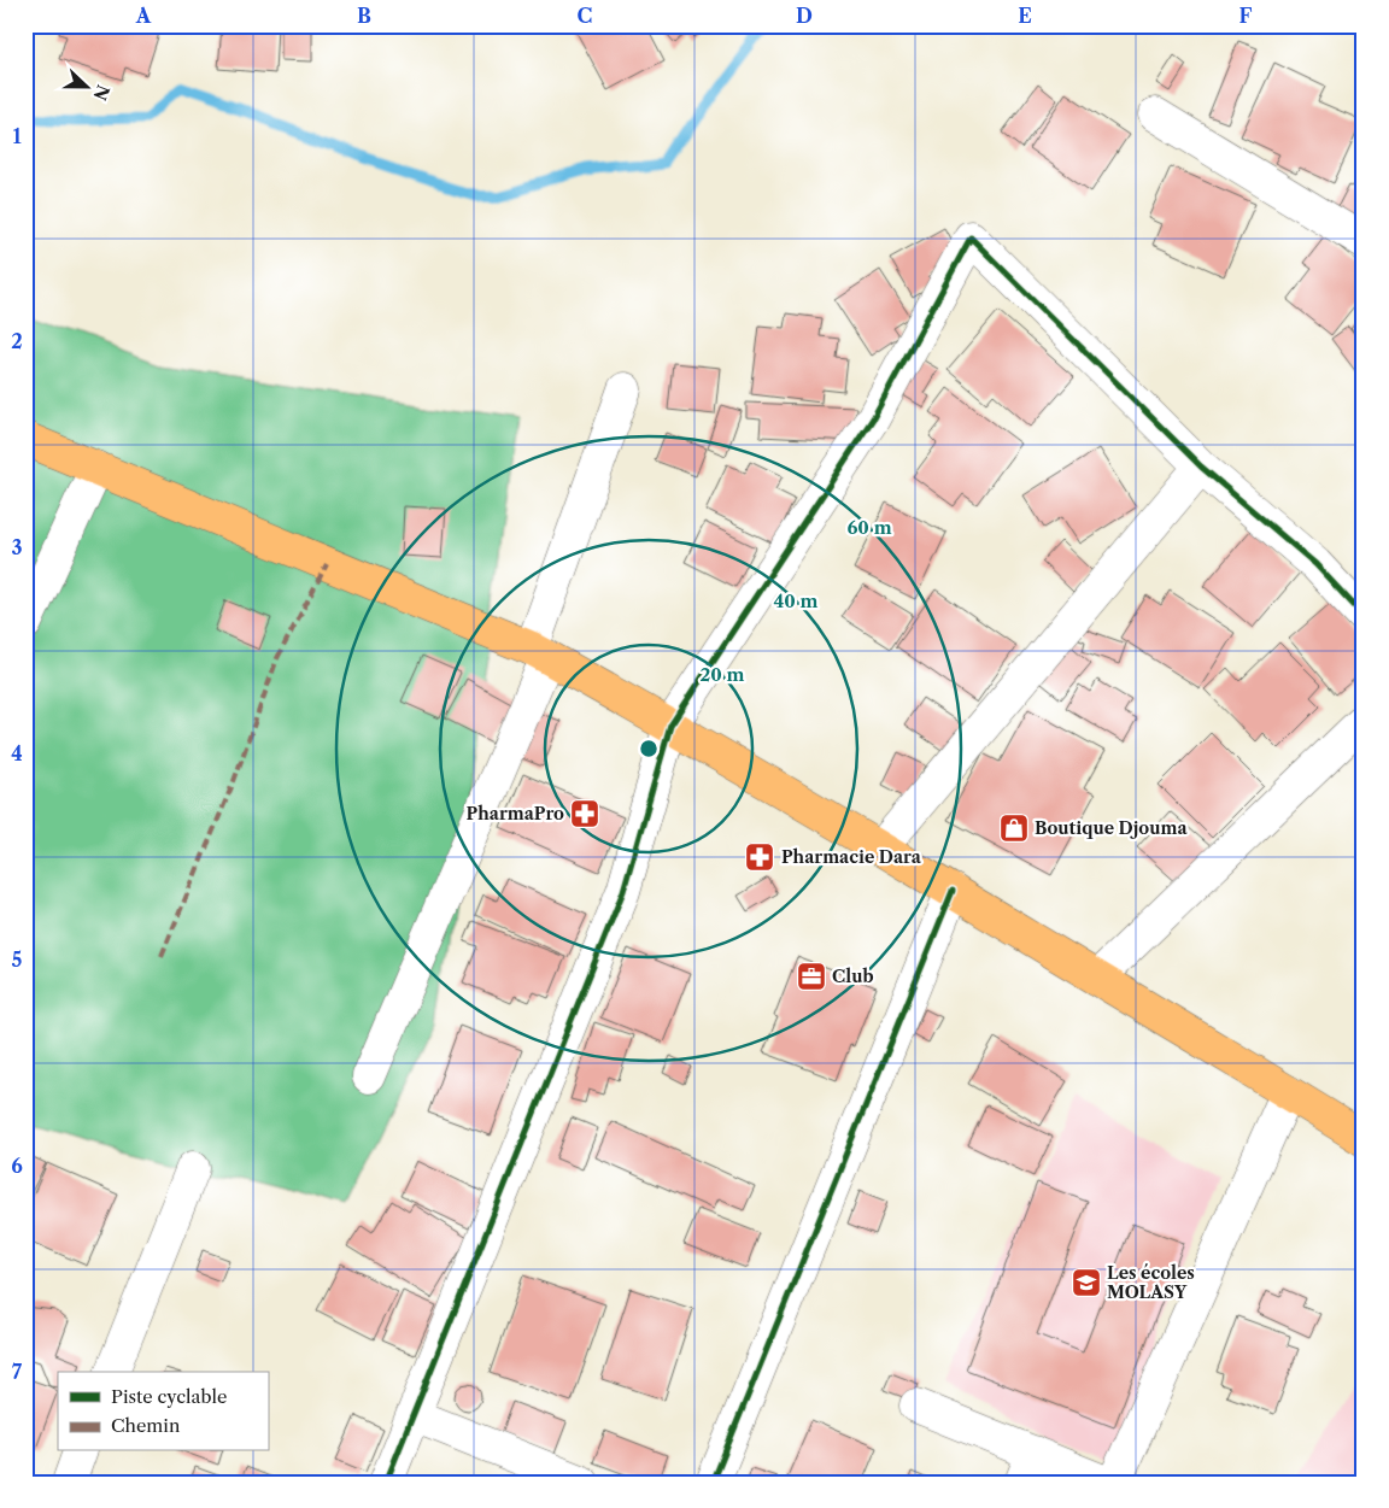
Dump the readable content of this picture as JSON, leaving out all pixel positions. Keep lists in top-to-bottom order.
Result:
{
  "places": {
    "pharmacy": ["PharmaPro", "Pharmacie Dara"],
    "shop": ["Boutique Djouma"],
    "office": ["Club"],
    "school or university": ["Les écoles MOLASY"]
  },
  "legend": ["Piste cyclable", "Chemin"],
  "north": "right",
  "grid": {
    "columns": [
      "A",
      "B",
      "C",
      "D",
      "E",
      "F"
    ],
    "rows": [
      "1",
      "2",
      "3",
      "4",
      "5",
      "6",
      "7"
    ]
  },
  "rings": ["60 m", "40 m", "20 m"]
}
